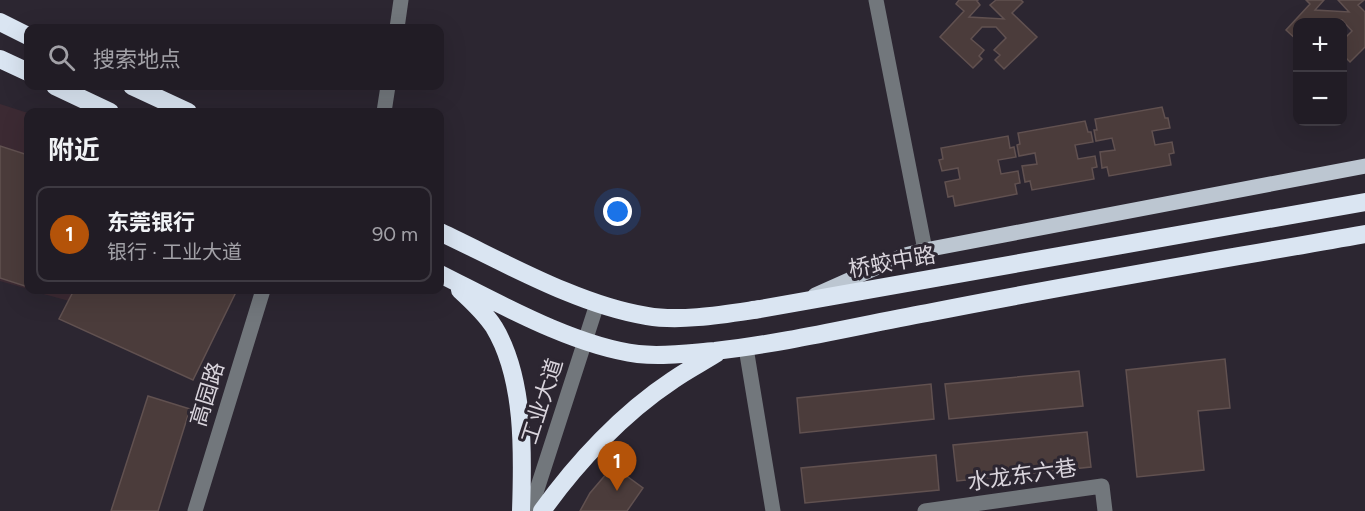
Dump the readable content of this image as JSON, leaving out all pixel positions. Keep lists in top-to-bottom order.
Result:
{
  "streets": {
    "highway": ["桥蛟中路"],
    "street": ["高园路", "工业大道", "水龙东六巷"]
  },
  "crossings": [
    ["桥蛟中路", "工业大道"]
  ],
  "page": {
    "map_buttons": ["+", "−"],
    "search": "搜索地点",
    "heading": "附近",
    "list": [
      {
        "mark": "1",
        "name": "东莞银行",
        "note": "银行 · 工业大道",
        "value": "90 m"
      }
    ],
    "pins": "1"
  }
}
